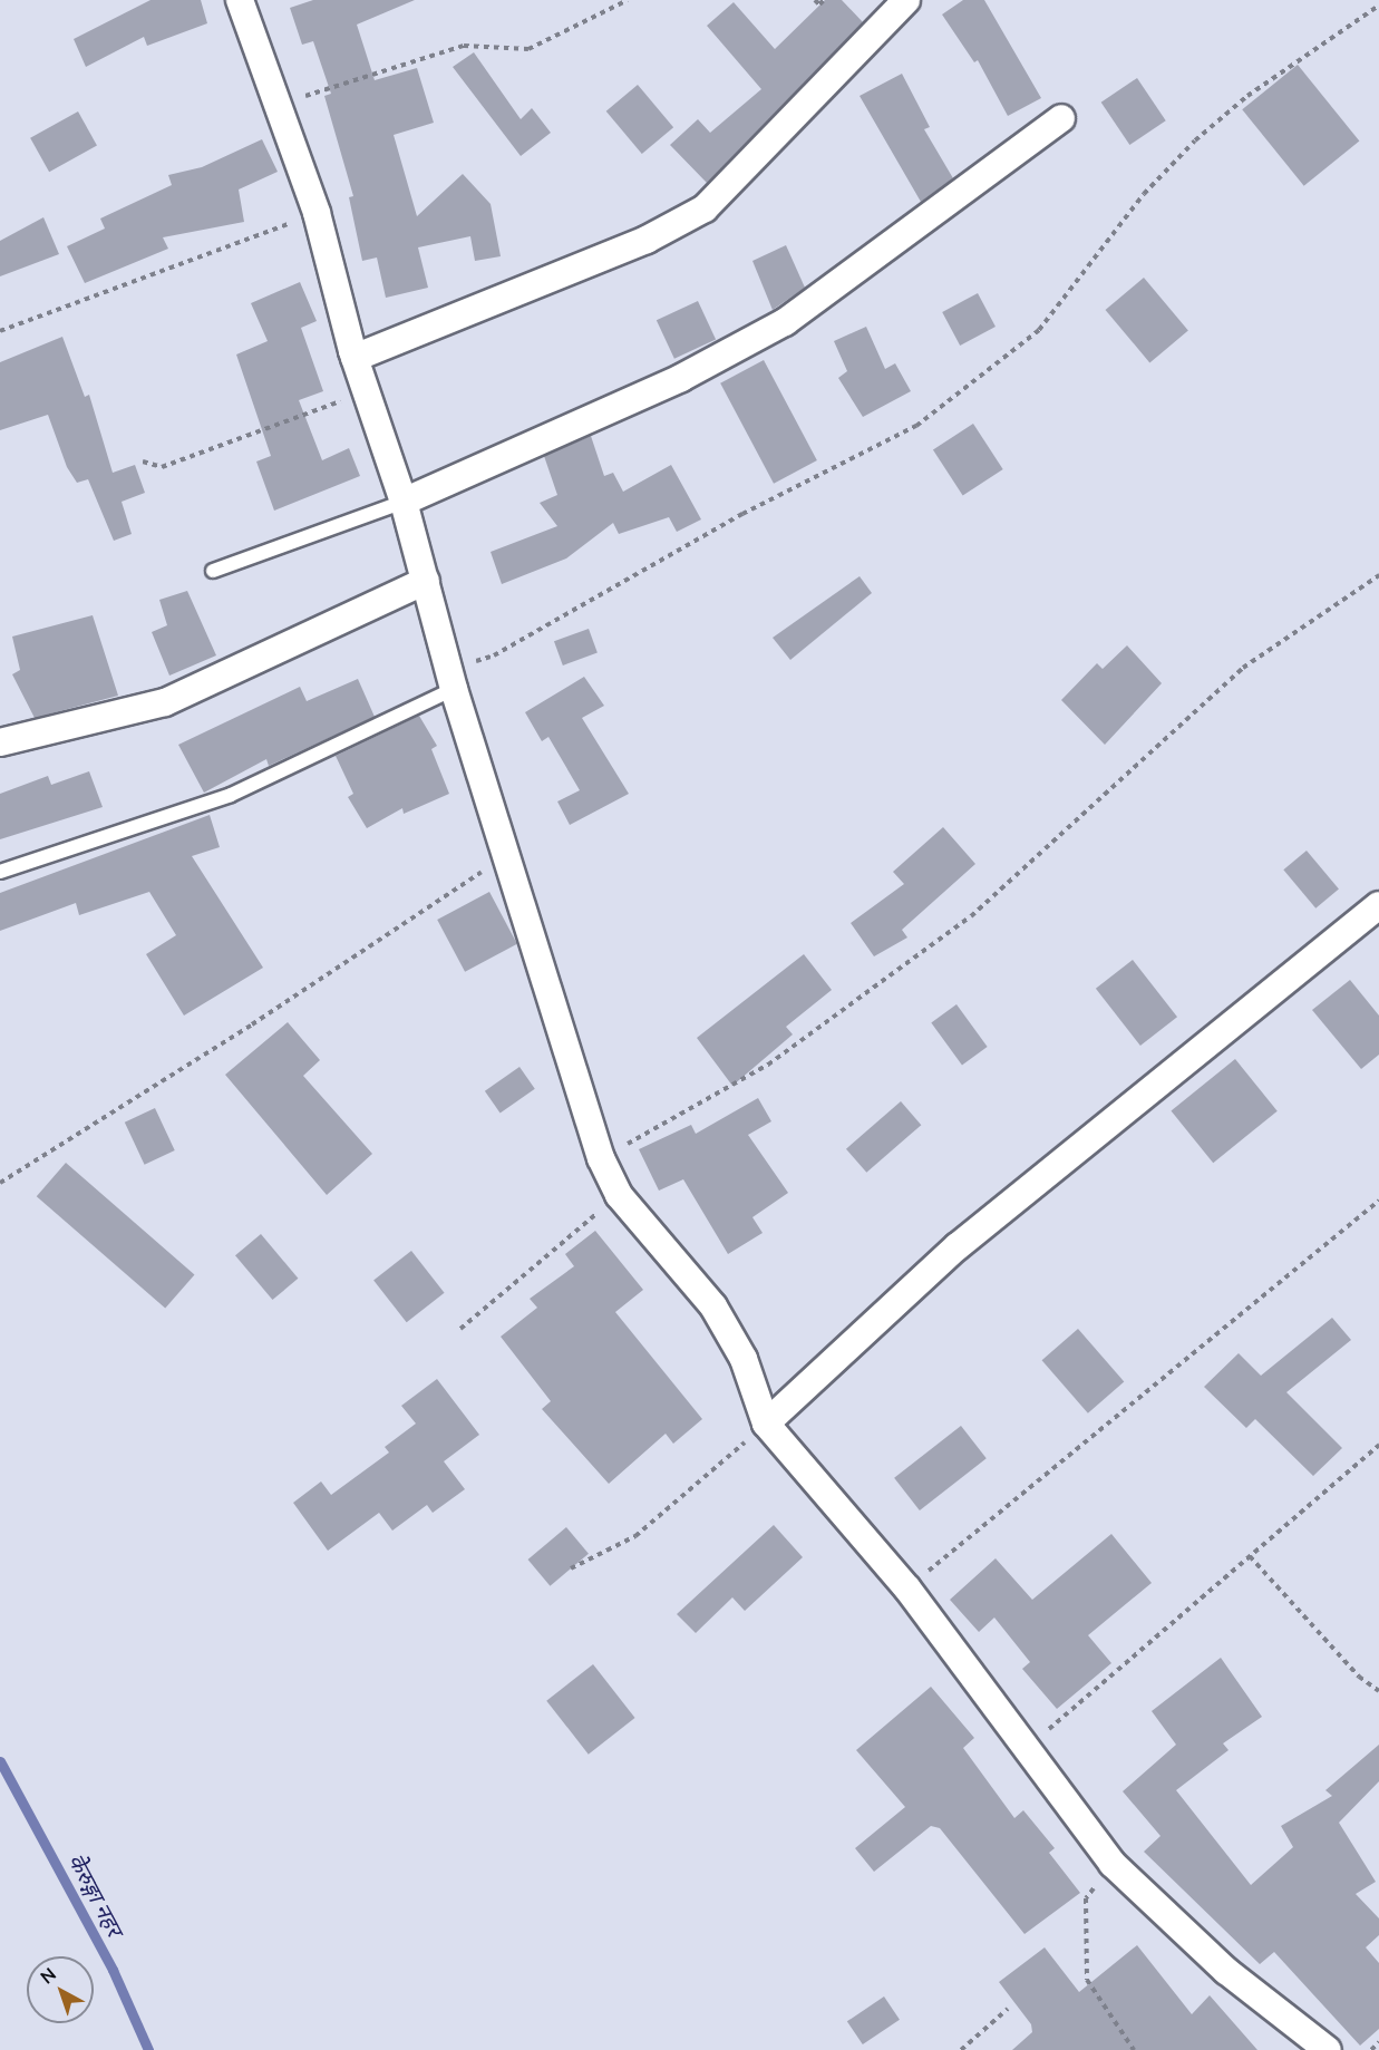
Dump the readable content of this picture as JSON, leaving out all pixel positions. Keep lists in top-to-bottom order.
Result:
{
  "water": ["केेरुङ्गा नहर"],
  "north": "top left"
}
